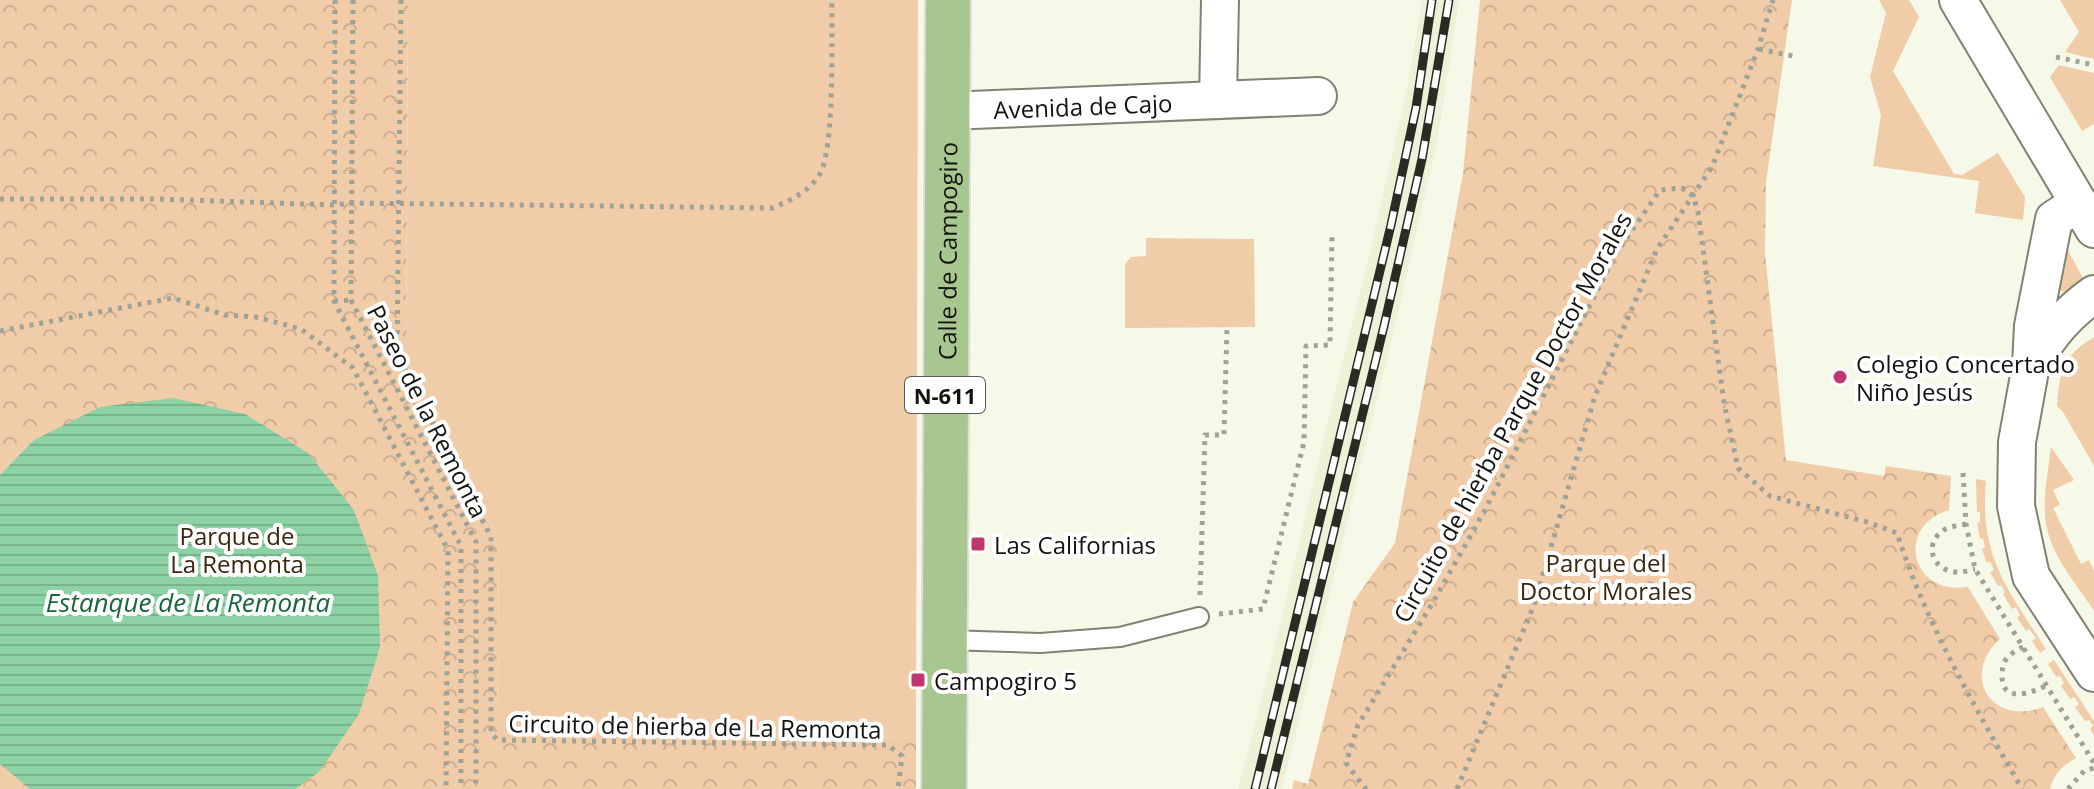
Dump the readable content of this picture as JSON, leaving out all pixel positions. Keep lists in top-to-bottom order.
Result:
{
  "streets": {
    "highway": ["Calle de Campogiro", "N-611"],
    "street": ["Avenida de Cajo"],
    "path": ["Paseo de la Remonta", "Circuito de hierba Parque Doctor Morales", "Circuito de hierba de La Remonta"]
  },
  "crossings": [
    ["Avenida de Cajo", "Calle de Campogiro"]
  ],
  "water": ["Estanque de La Remonta"],
  "parks": ["Parque de La Remonta", "Parque del Doctor Morales"],
  "places": {
    "other": ["Colegio Concertado Niño Jesús"],
    "transit": ["Las Californias", "Campogiro 5"]
  }
}
